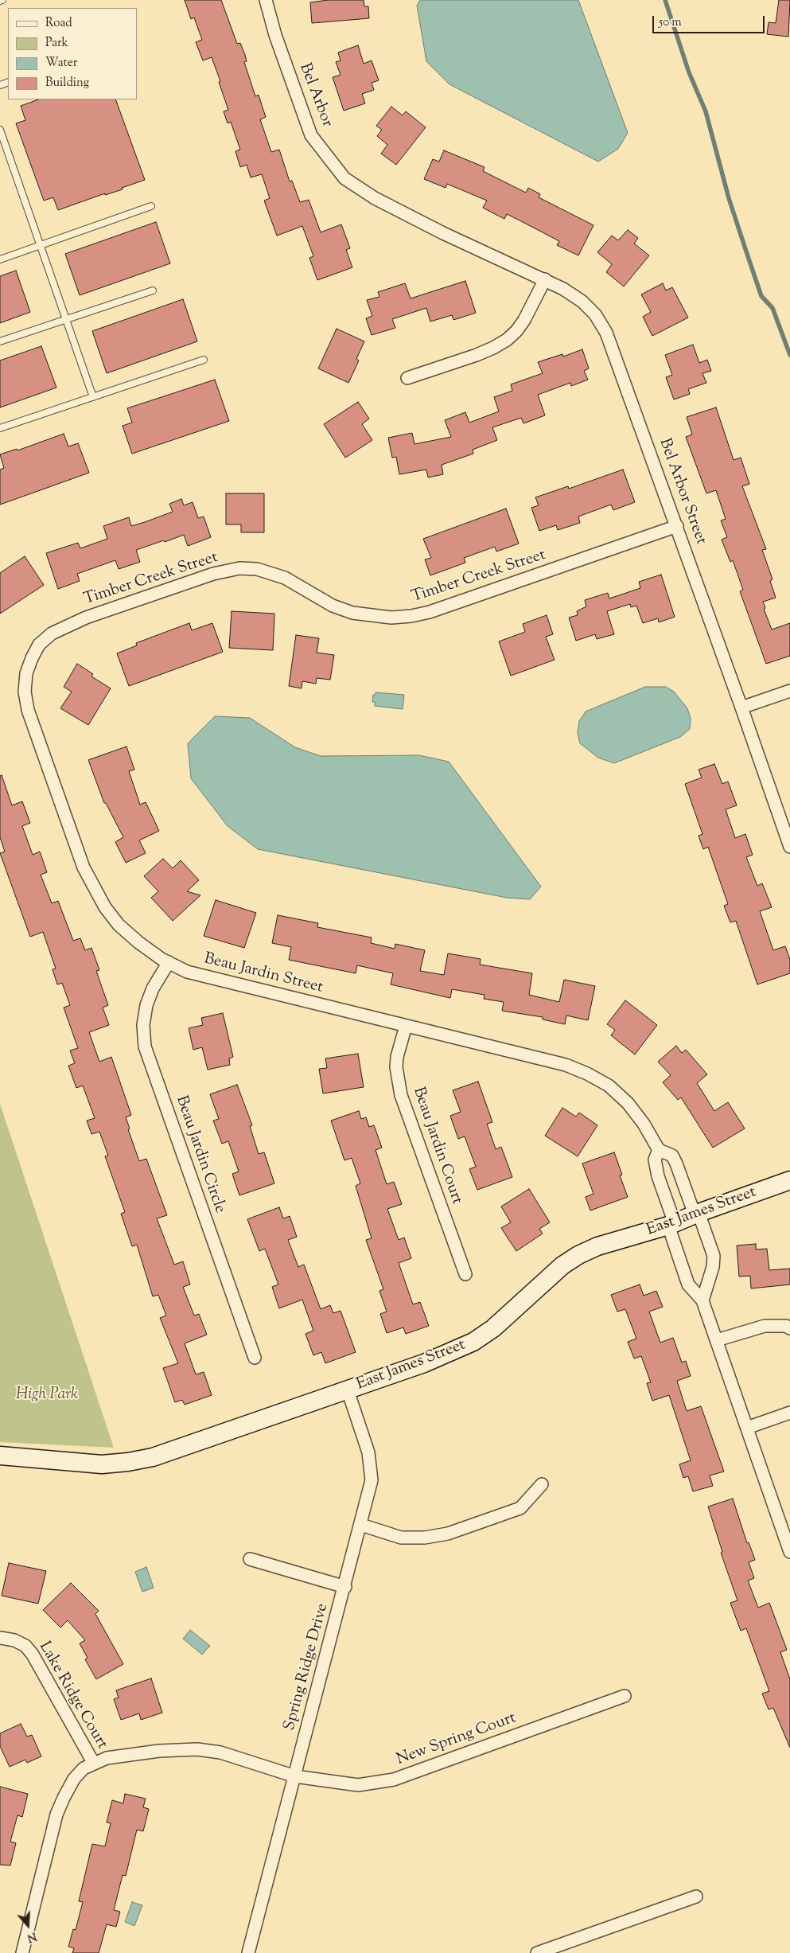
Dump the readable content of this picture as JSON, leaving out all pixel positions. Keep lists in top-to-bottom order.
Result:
{
  "streets": {
    "street": [
      "Bel Arbor",
      "Bel Arbor Street",
      "Timber Creek Street",
      "Beau Jardin Street",
      "Beau Jardin Court",
      "Beau Jardin Circle",
      "East James Street",
      "Spring Ridge Drive",
      "Lake Ridge Court",
      "New Spring Court"
    ]
  },
  "crossings": [
    ["Bel Arbor", "Bel Arbor Street"],
    ["Bel Arbor Street", "Timber Creek Street"],
    ["Timber Creek Street", "Beau Jardin Street"],
    ["Beau Jardin Street", "Beau Jardin Court"],
    ["Beau Jardin Street", "Beau Jardin Circle"],
    ["East James Street", "Spring Ridge Drive"],
    ["Spring Ridge Drive", "New Spring Court"],
    ["Lake Ridge Court", "New Spring Court"]
  ],
  "parks": ["High Park"],
  "legend": [
    "Road",
    "Park",
    "Water",
    "Building"
  ],
  "scale_bar": "50 m",
  "north": "bottom"
}
